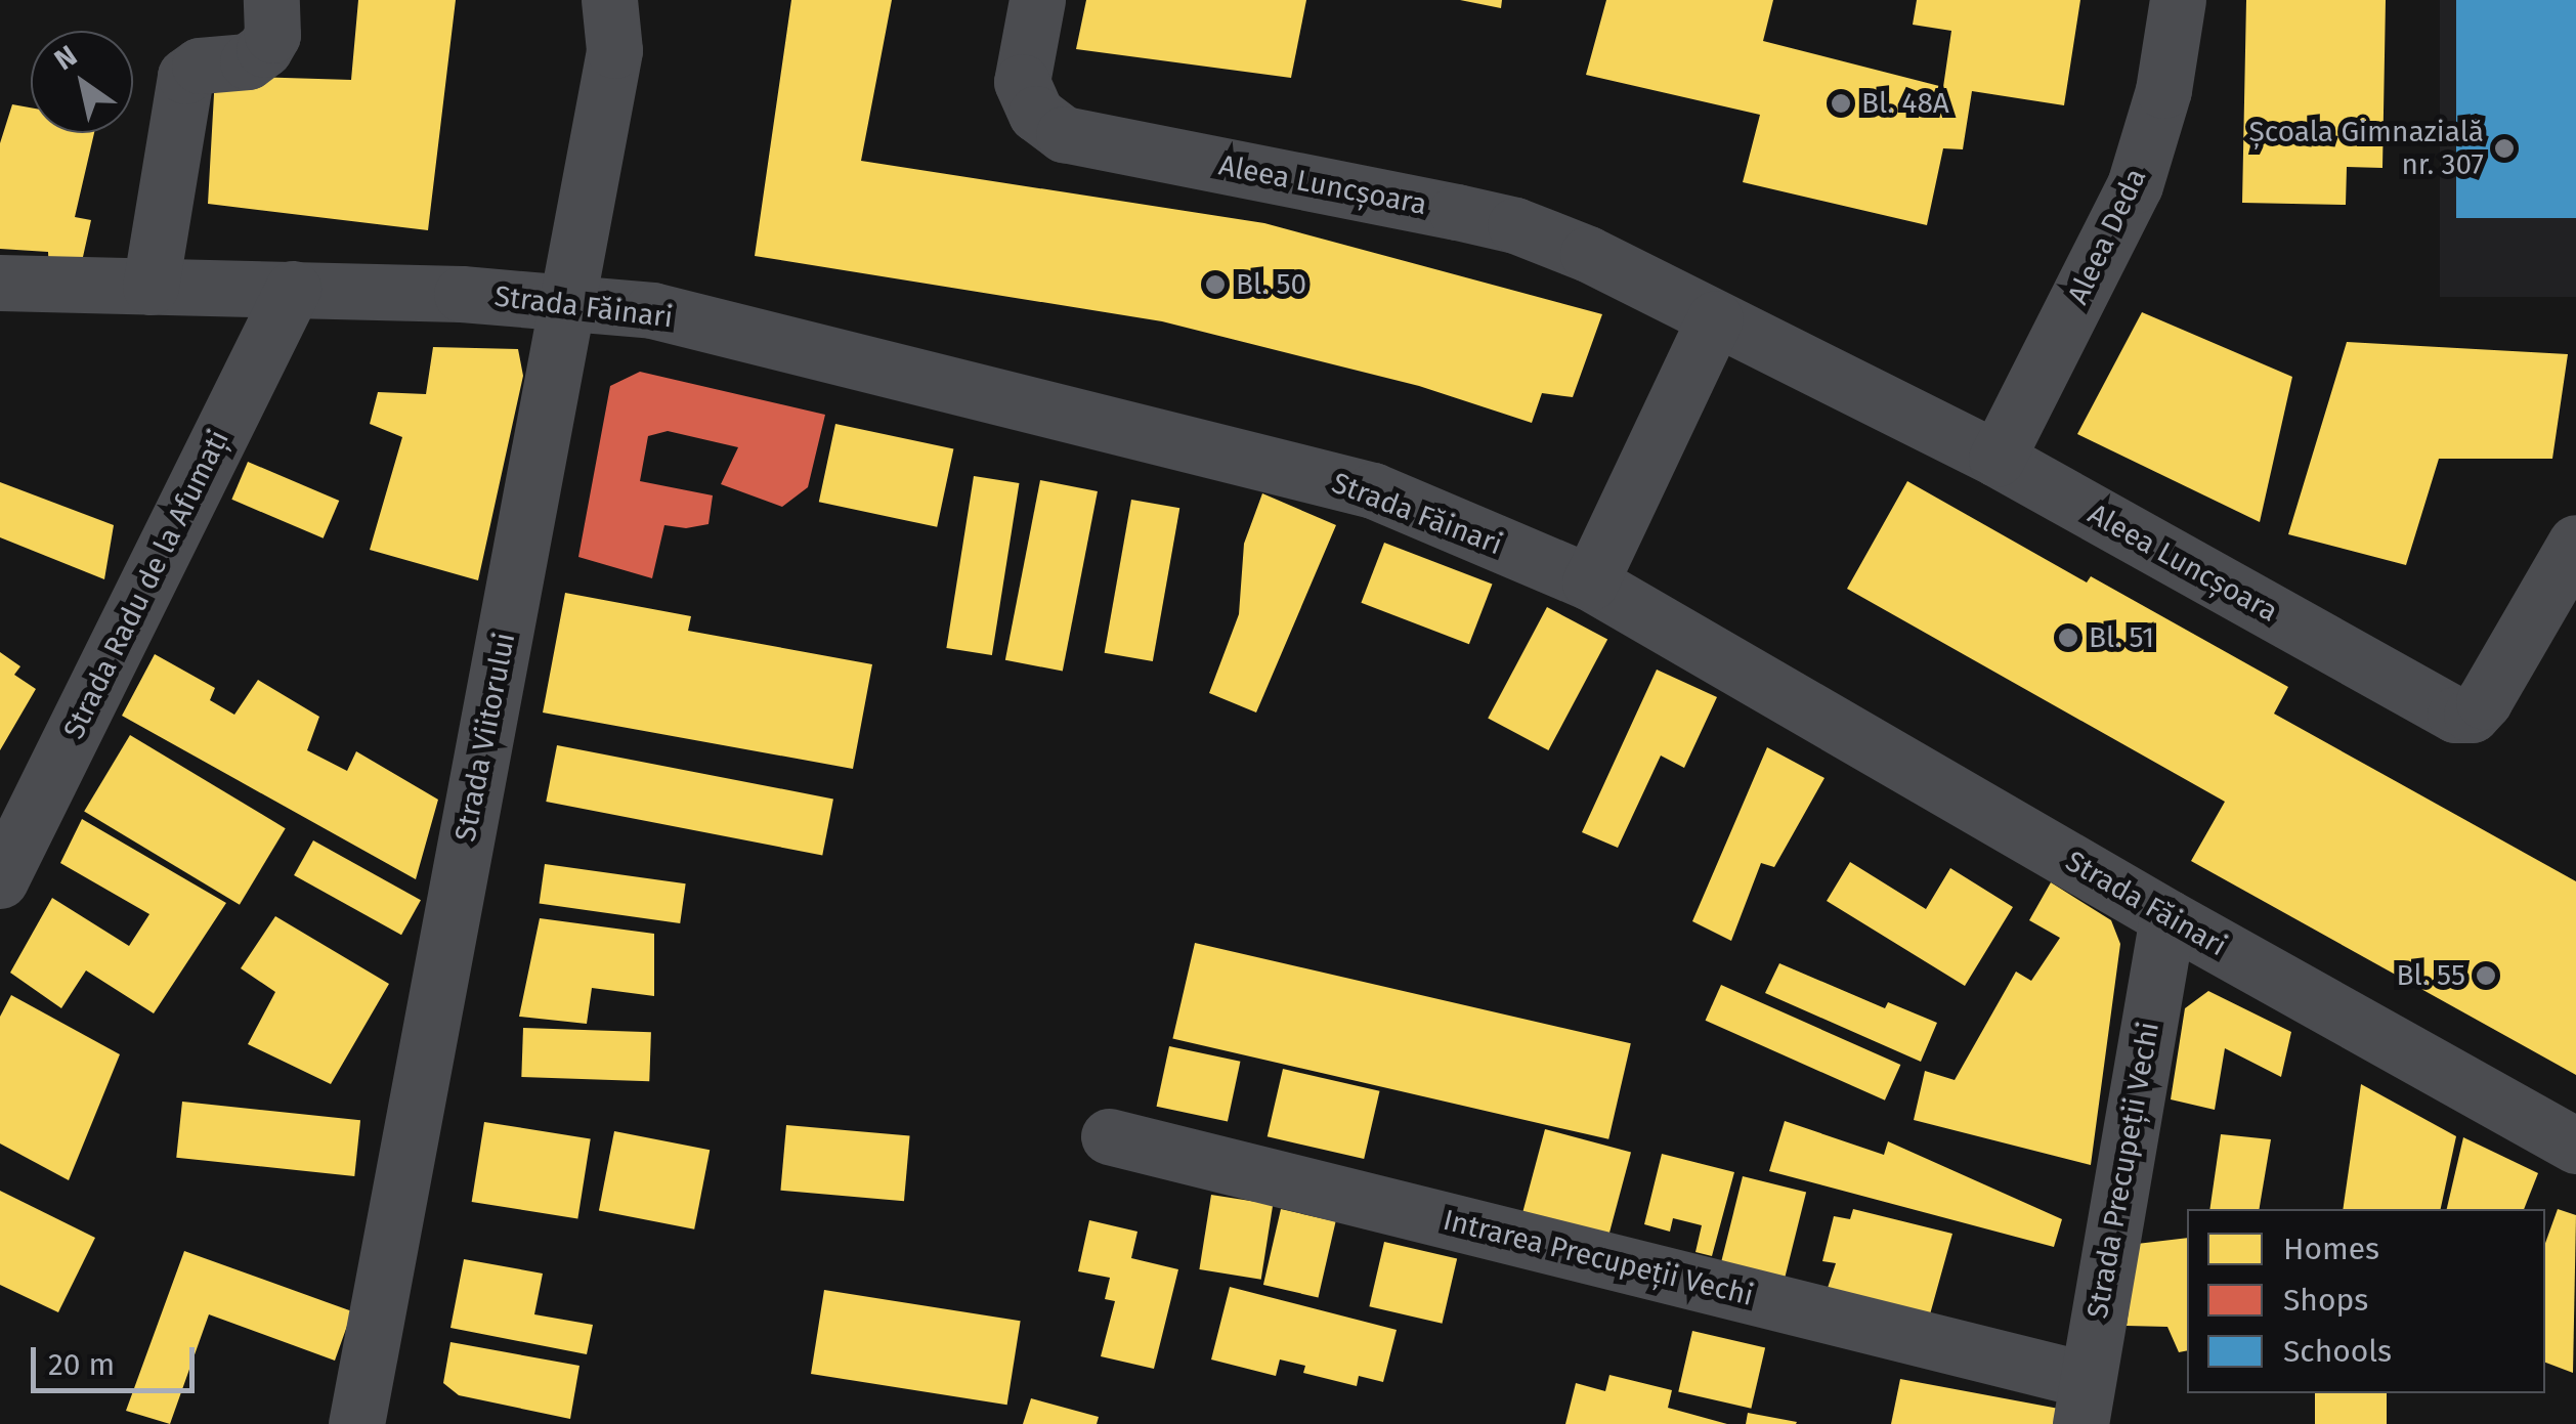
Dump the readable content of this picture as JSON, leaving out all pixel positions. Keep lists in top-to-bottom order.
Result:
{
  "streets": {
    "street": [
      "Aleea Luncșoara",
      "Aleea Deda",
      "Strada Făinari",
      "Strada Radu de la Afumați",
      "Strada Viitorului",
      "Strada Precupeții Vechi",
      "Intrarea Precupeții Vechi"
    ]
  },
  "crossings": [
    ["Aleea Luncșoara", "Aleea Deda"],
    ["Strada Făinari", "Strada Radu de la Afumați"],
    ["Strada Făinari", "Strada Viitorului"],
    ["Strada Făinari", "Strada Precupeții Vechi"],
    ["Strada Precupeții Vechi", "Intrarea Precupeții Vechi"]
  ],
  "places": [
    "Bl. 48A",
    "Școala Gimnazială nr. 307",
    "Bl. 50",
    "Bl. 51",
    "Bl. 55"
  ],
  "legend": ["Homes", "Shops", "Schools"],
  "scale_bar": "20 m",
  "north": "top left"
}
